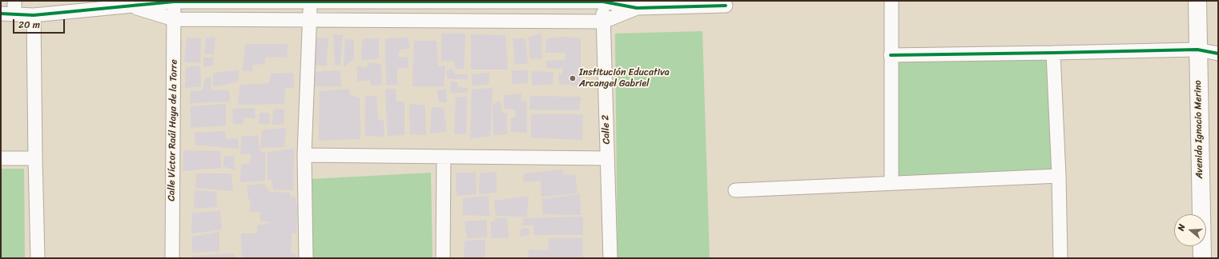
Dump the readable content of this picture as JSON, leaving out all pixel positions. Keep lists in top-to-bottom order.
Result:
{
  "streets": {
    "street": ["Calle 2", "Avenida Ignacio Merino", "Calle Víctor Raúl Haya de la Torre"]
  },
  "places": ["Institución Educativa Arcangel Gabriel"],
  "scale_bar": "20 m",
  "north": "left"
}
